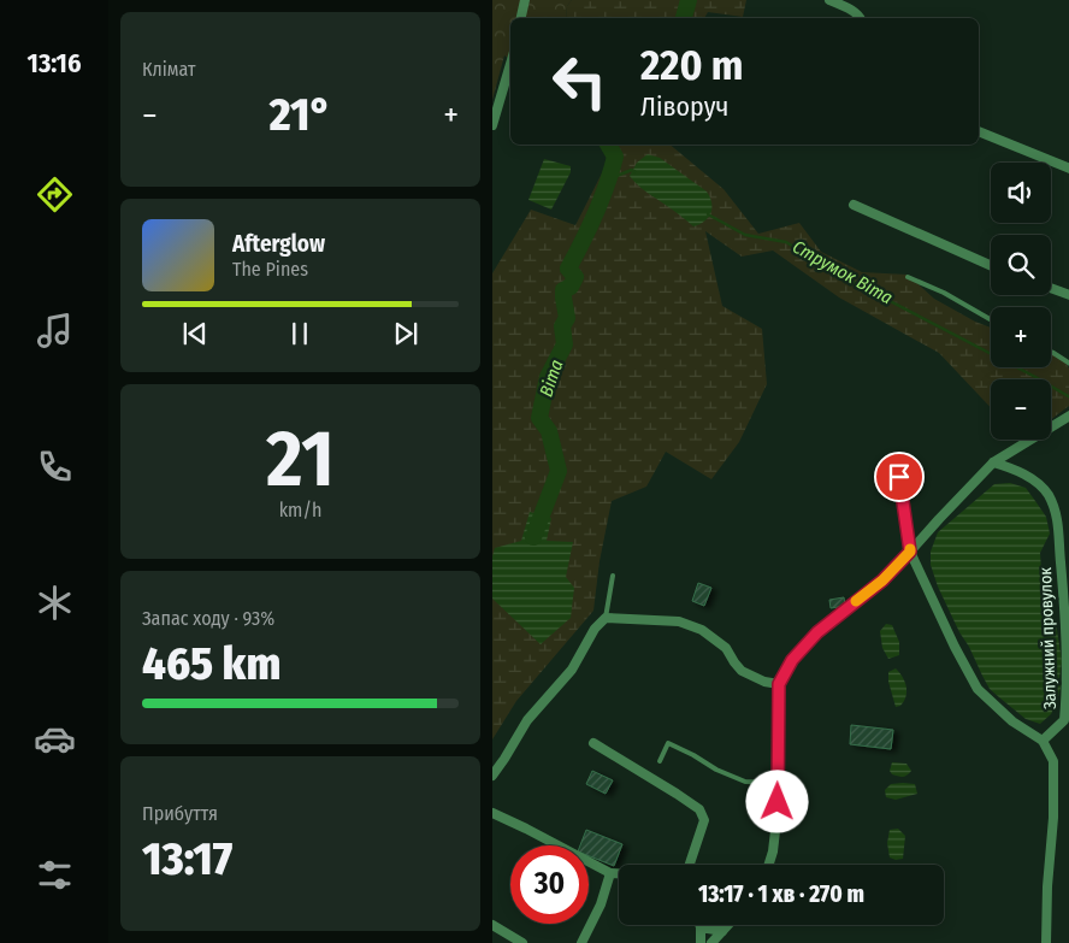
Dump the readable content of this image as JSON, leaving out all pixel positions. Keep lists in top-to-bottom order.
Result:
{
  "streets": {
    "street": ["Залужний провулок"]
  },
  "water": ["Струмок Віта", "Віта"],
  "page": {
    "tabs": "13:16",
    "tile": [
      "Клімат",
      ["21", "km/h"],
      ["Запас ходу · 93%", "465 km"],
      ["Прибуття", "13:17"]
    ],
    "turn": ["220 m", "Ліворуч"],
    "heat": ["−", "21°", "+"],
    "map_buttons": ["+", "−"],
    "song": ["Afterglow", "The Pines"],
    "limit": "30",
    "trip": "13:17 · 1 хв · 270 m"
  }
}
